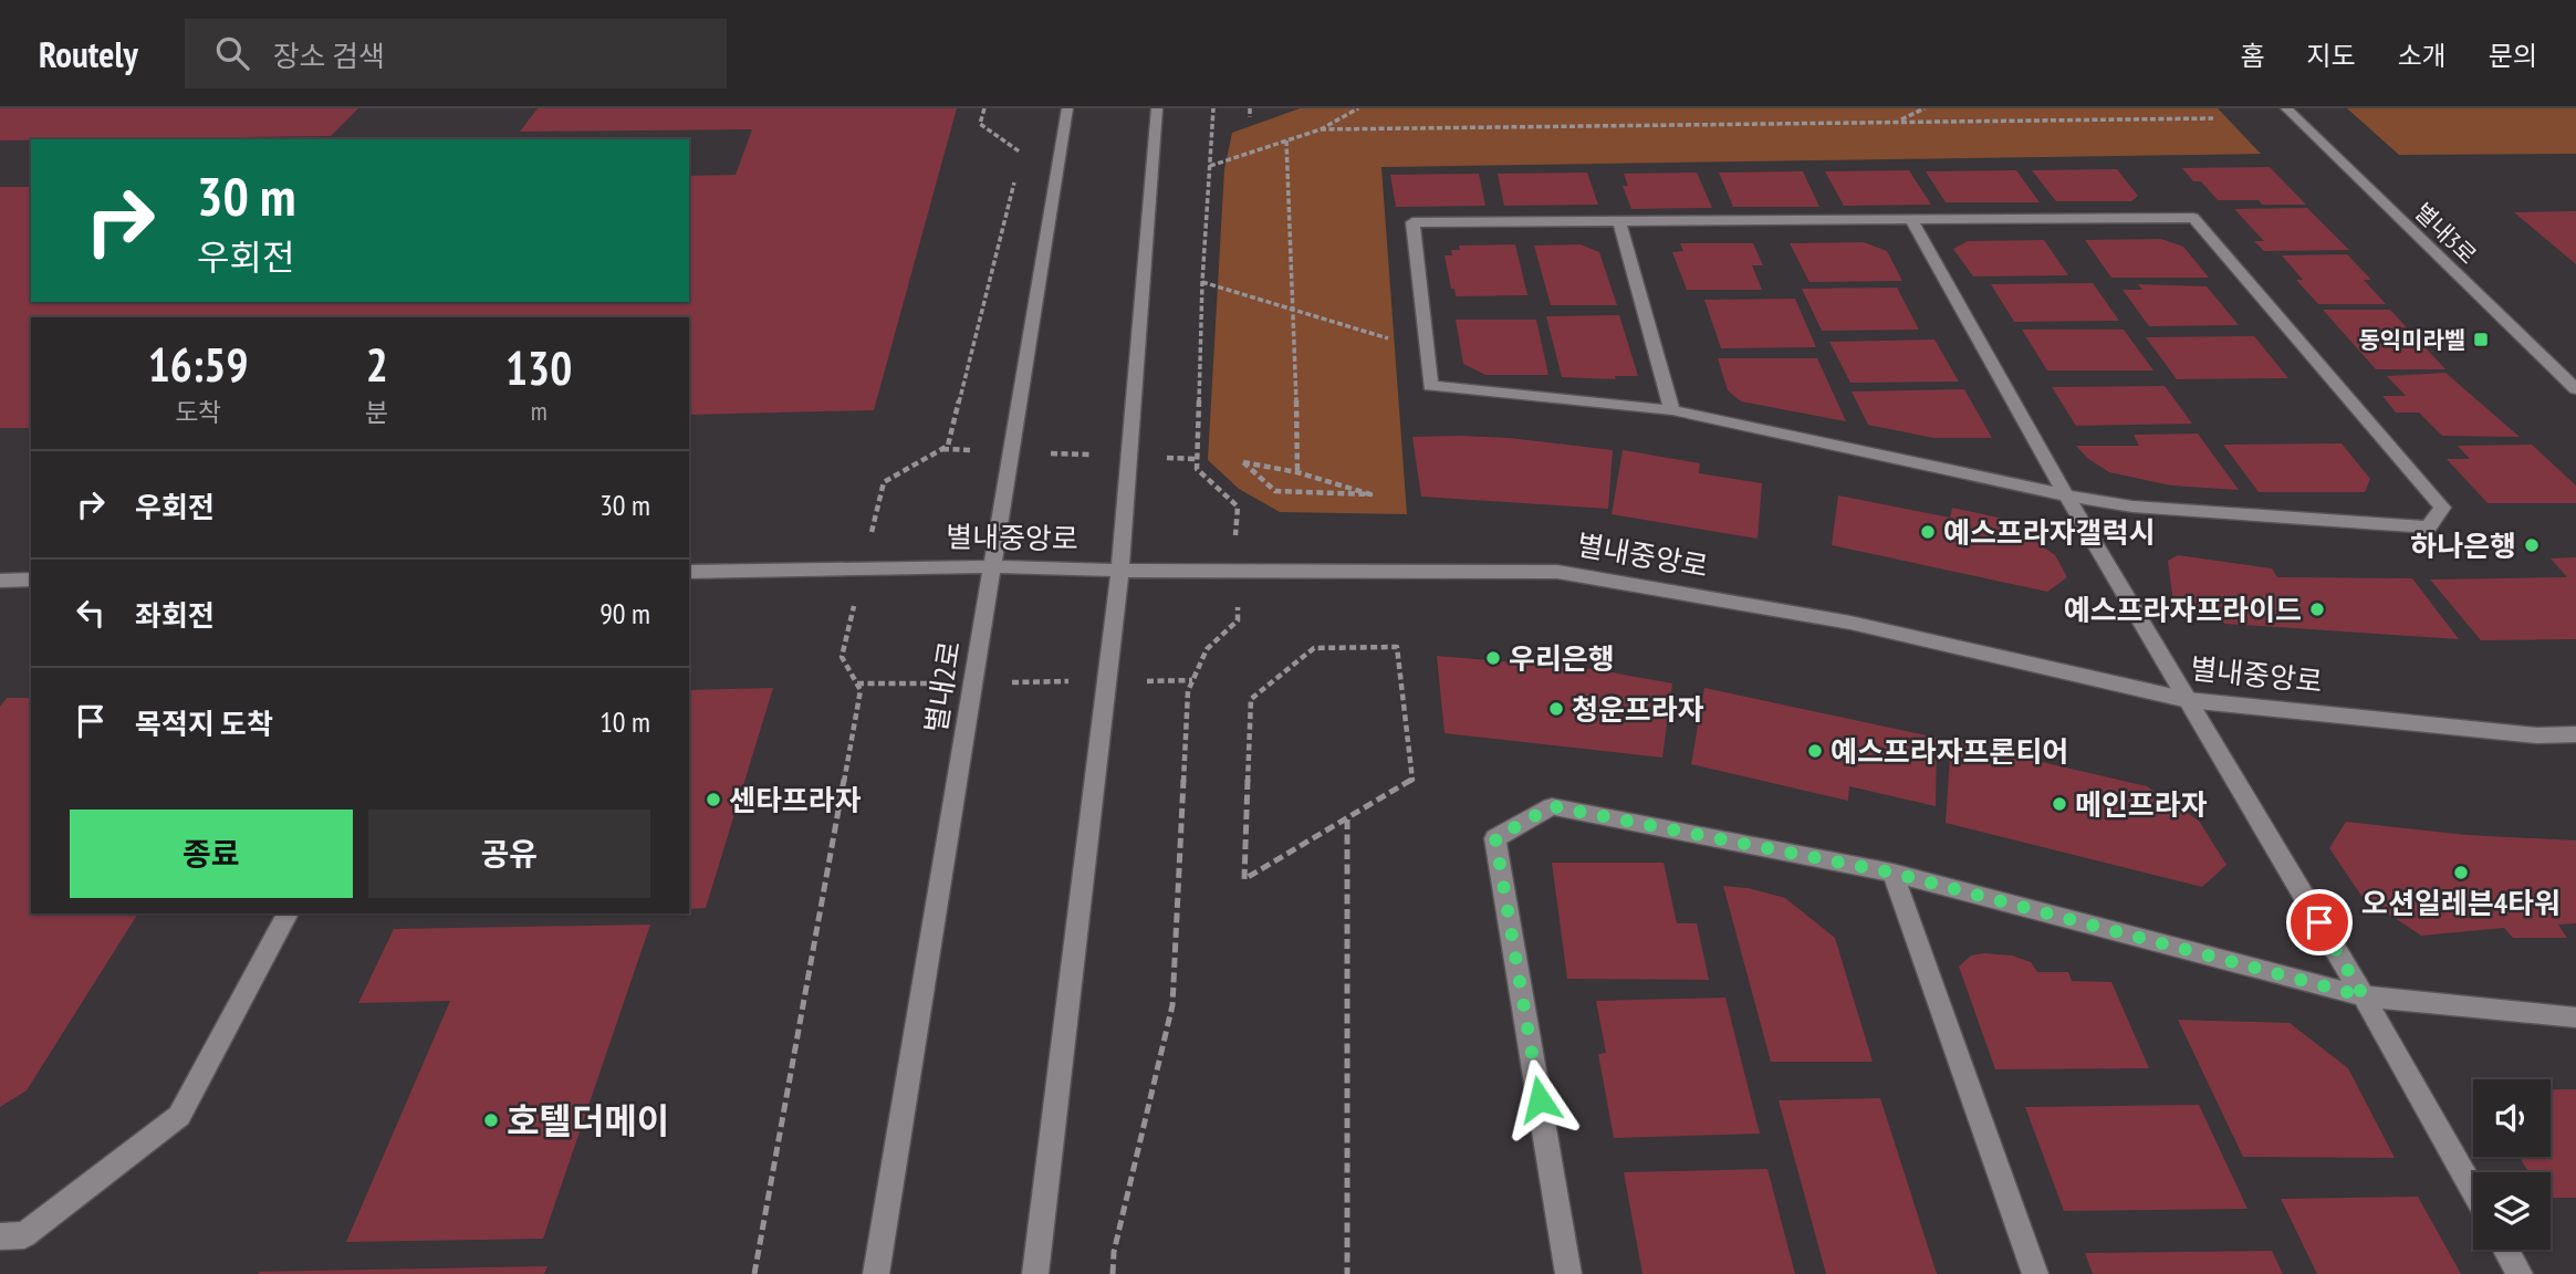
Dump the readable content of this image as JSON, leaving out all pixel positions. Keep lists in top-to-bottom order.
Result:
{
  "streets": {
    "street": ["별내3로", "별내중앙로", "별내2로"]
  },
  "crossings": [
    ["별내중앙로", "별내2로"]
  ],
  "places": {
    "transit": ["동익미라벨"],
    "other": [
      "예스프라자갤럭시",
      "하나은행",
      "예스프라자프라이드",
      "우리은행",
      "청운프라자",
      "예스프라자프론티어",
      "센타프라자",
      "메인프라자",
      "오션일레븐4타워",
      "호텔더메이"
    ]
  },
  "page": {
    "header": "Routely",
    "search": "장소 검색",
    "nav": [
      "홈",
      "지도",
      "소개",
      "문의"
    ],
    "turn": ["30 m", "우회전"],
    "eta": [
      "16:59",
      "도착",
      "2",
      "분",
      "130",
      "m"
    ],
    "list": [
      {
        "name": "우회전",
        "value": "30 m"
      },
      {
        "name": "좌회전",
        "value": "90 m"
      },
      {
        "name": "목적지 도착",
        "value": "10 m"
      }
    ],
    "buttons": ["종료", "공유"]
  }
}
